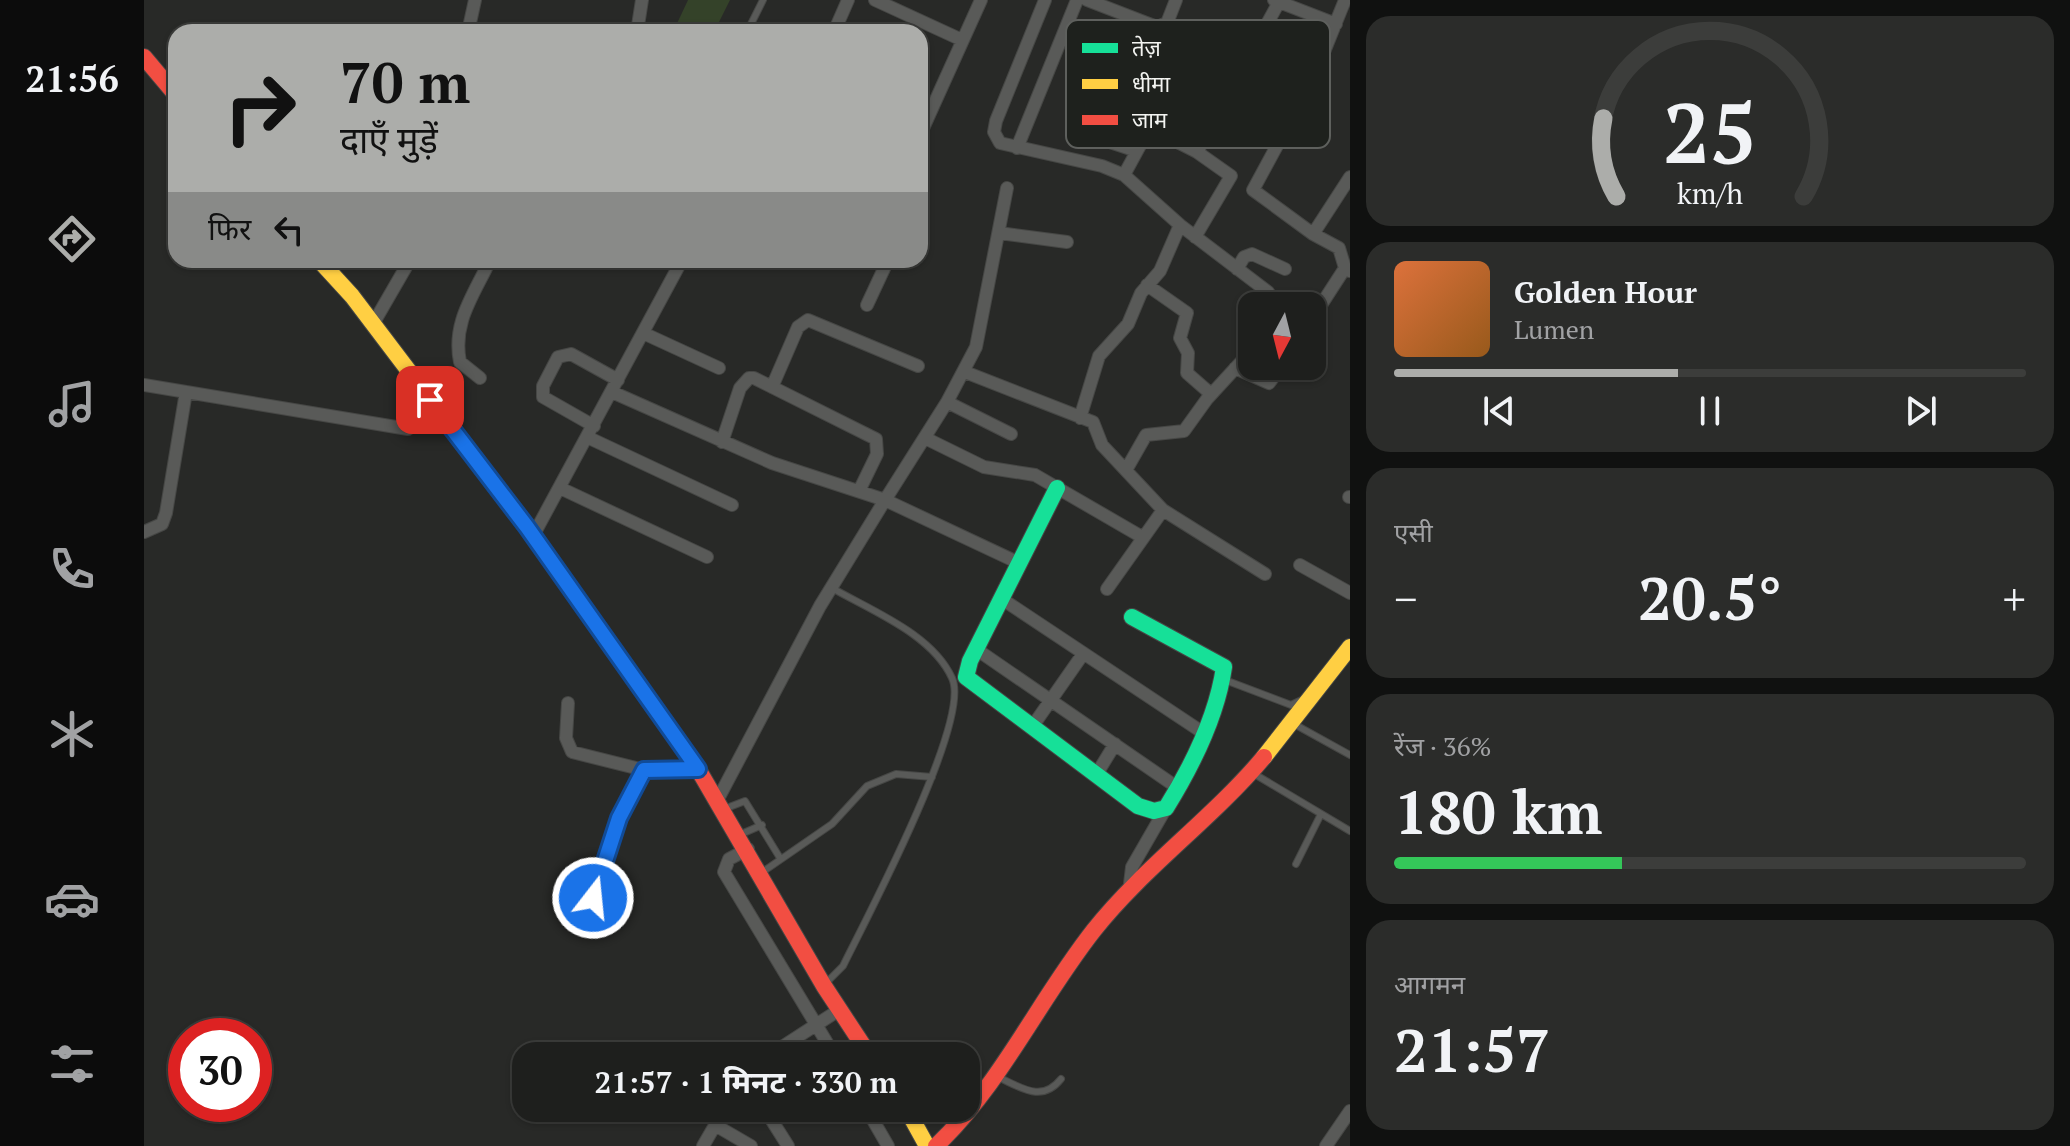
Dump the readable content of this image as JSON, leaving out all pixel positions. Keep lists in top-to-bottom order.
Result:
{
  "legend": ["तेज़", "धीमा", "जाम"],
  "north": "bottom",
  "page": {
    "tabs": "21:56",
    "turn": ["70 m", "दाएँ मुड़ें"],
    "then": "फिर",
    "song": ["Golden Hour", "Lumen"],
    "tile": [
      "एसी",
      ["रेंज · 36%", "180 km"],
      ["आगमन", "21:57"]
    ],
    "heat": ["−", "20.5°", "+"],
    "limit": "30",
    "trip": "21:57 · 1 मिनट · 330 m",
    "gauge": ["25", "km/h"]
  }
}
